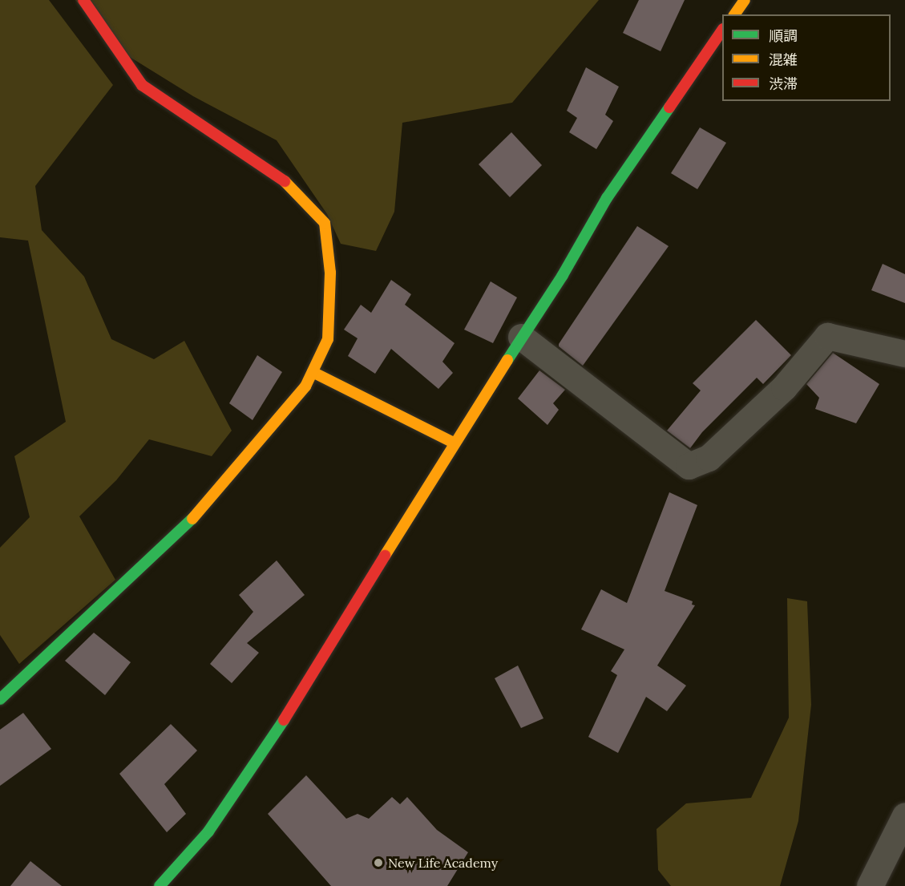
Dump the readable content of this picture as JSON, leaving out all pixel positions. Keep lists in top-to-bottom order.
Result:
{
  "places": ["New Life Academy"],
  "legend": ["順調", "混雑", "渋滞"]
}
